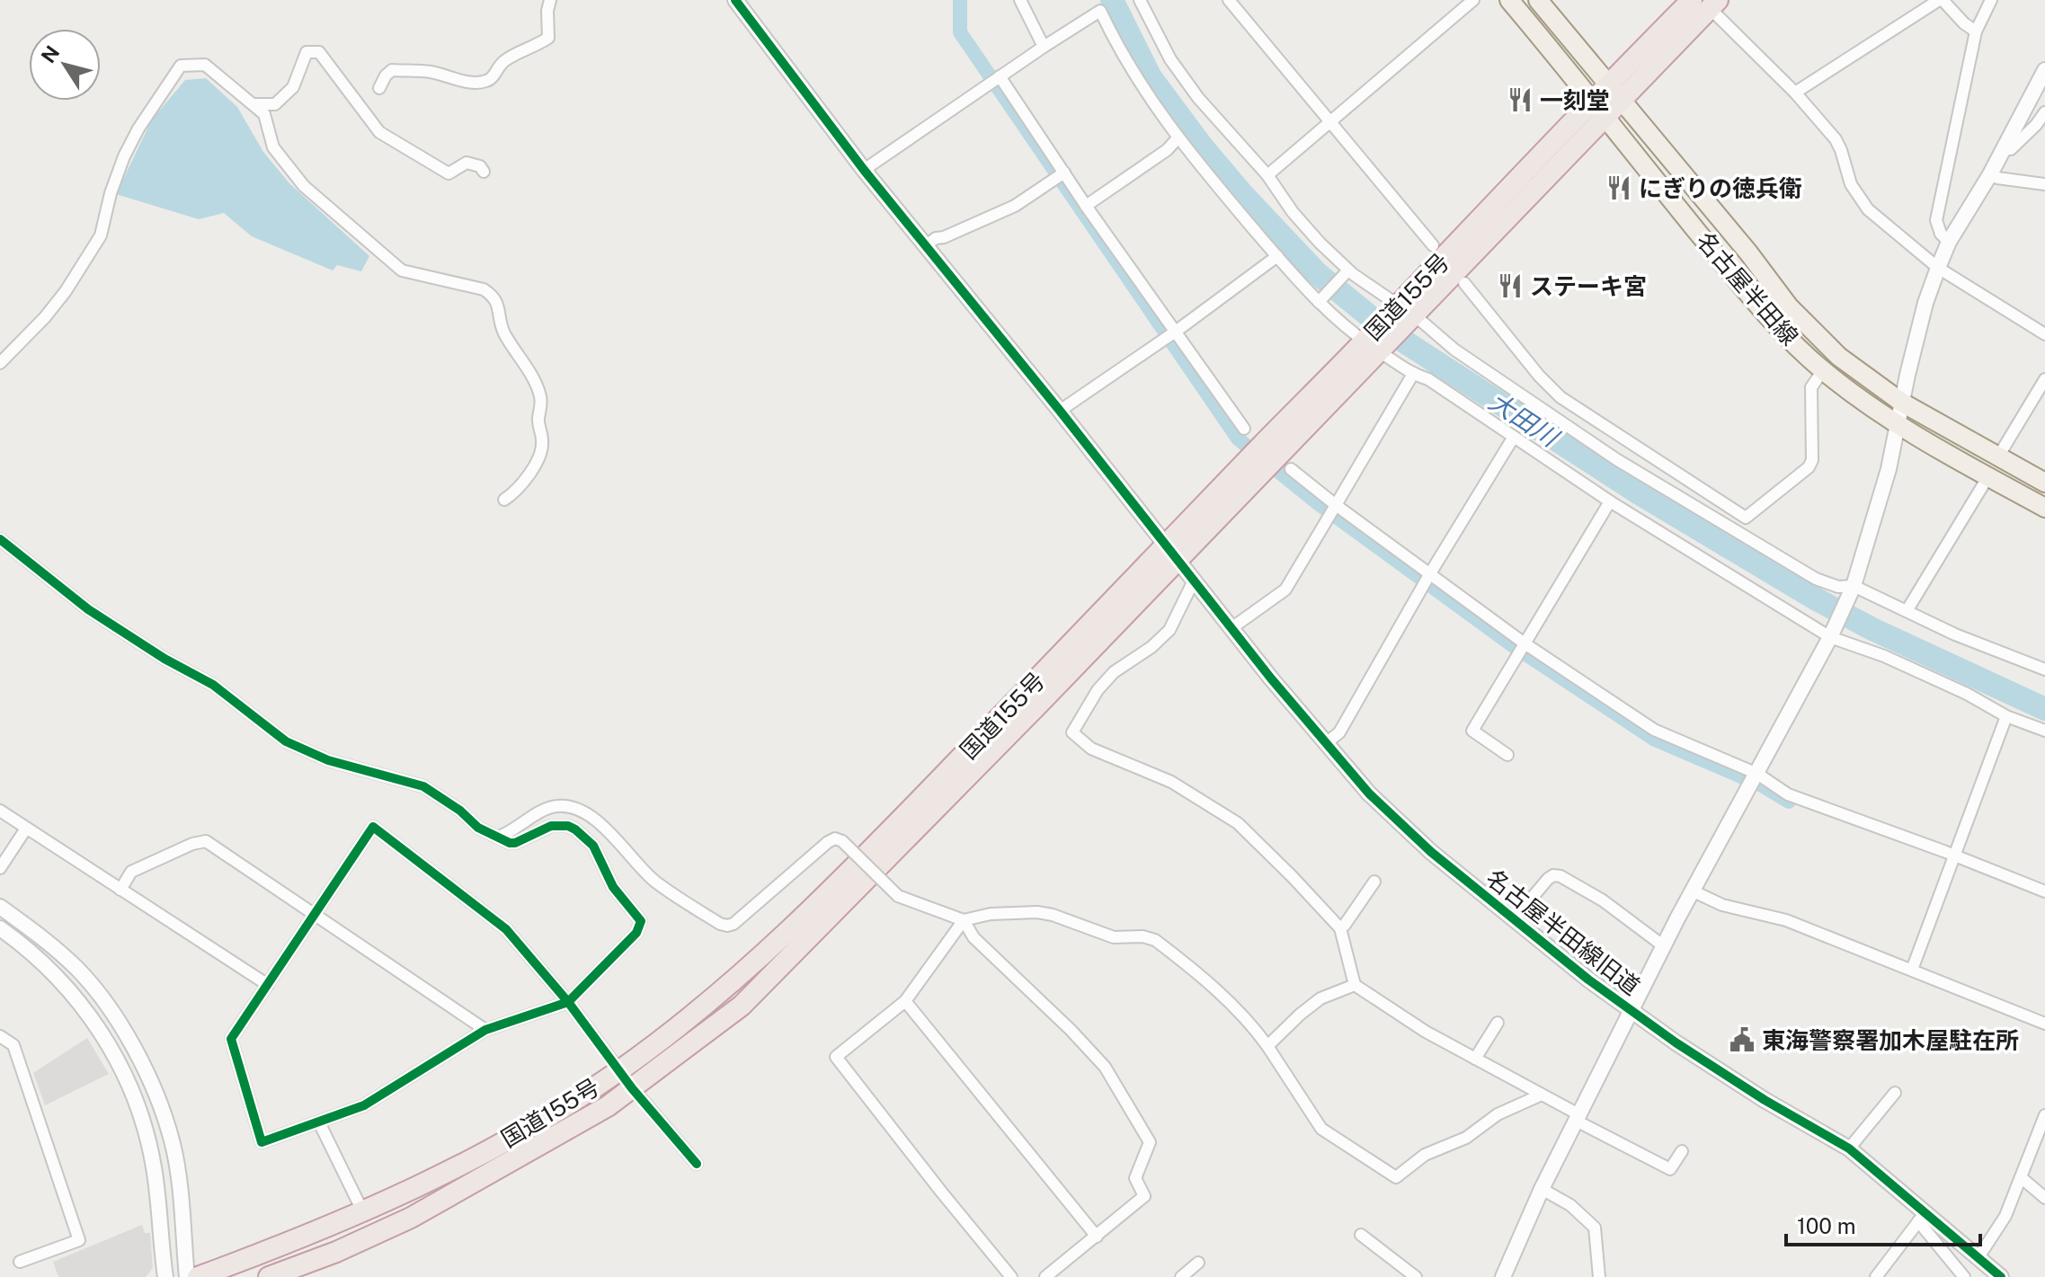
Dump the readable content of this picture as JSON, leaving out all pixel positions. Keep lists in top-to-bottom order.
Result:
{
  "streets": {
    "highway": ["国道155号"],
    "main road": ["名古屋半田線"],
    "street": ["名古屋半田線旧道"]
  },
  "crossings": [
    ["名古屋半田線", "国道155号"],
    ["国道155号", "名古屋半田線旧道"]
  ],
  "water": ["大田川"],
  "places": {
    "restaurant": ["一刻堂", "にぎりの徳兵衛", "ステーキ宮"],
    "public building": ["東海警察署加木屋駐在所"]
  },
  "scale_bar": "100 m",
  "north": "top left"
}
